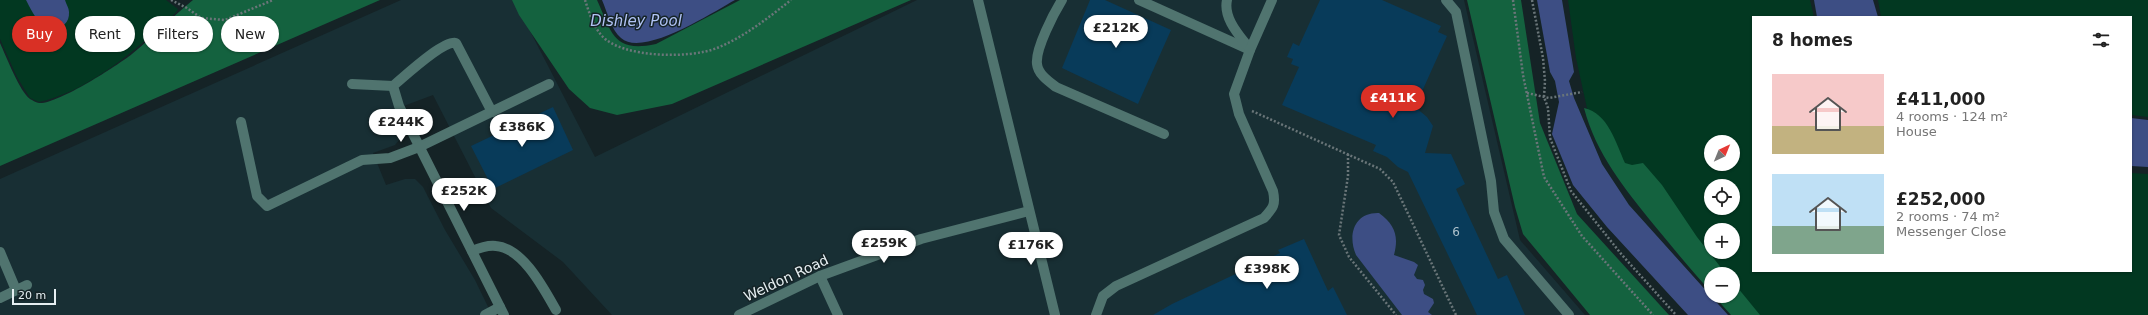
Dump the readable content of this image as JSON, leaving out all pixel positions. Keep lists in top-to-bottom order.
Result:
{
  "streets": {
    "street": ["Weldon Road"]
  },
  "water": ["Dishley Pool"],
  "house_numbers": ["6"],
  "scale_bar": "20 m",
  "north": "top right",
  "page": {
    "price": [
      "£212K",
      "£411K",
      "£244K",
      "£386K",
      "£252K",
      "£259K",
      "£176K",
      "£398K"
    ],
    "chip": [
      "Buy",
      "Rent",
      "Filters",
      "New"
    ],
    "heading": "8 homes",
    "list": [
      {
        "name": "£411,000",
        "note": "4 rooms · 124 m² · House"
      },
      {
        "name": "£252,000",
        "note": "2 rooms · 74 m² · Messenger Close"
      }
    ],
    "map_buttons": ["+", "−"],
    "scale": "20 m"
  }
}
